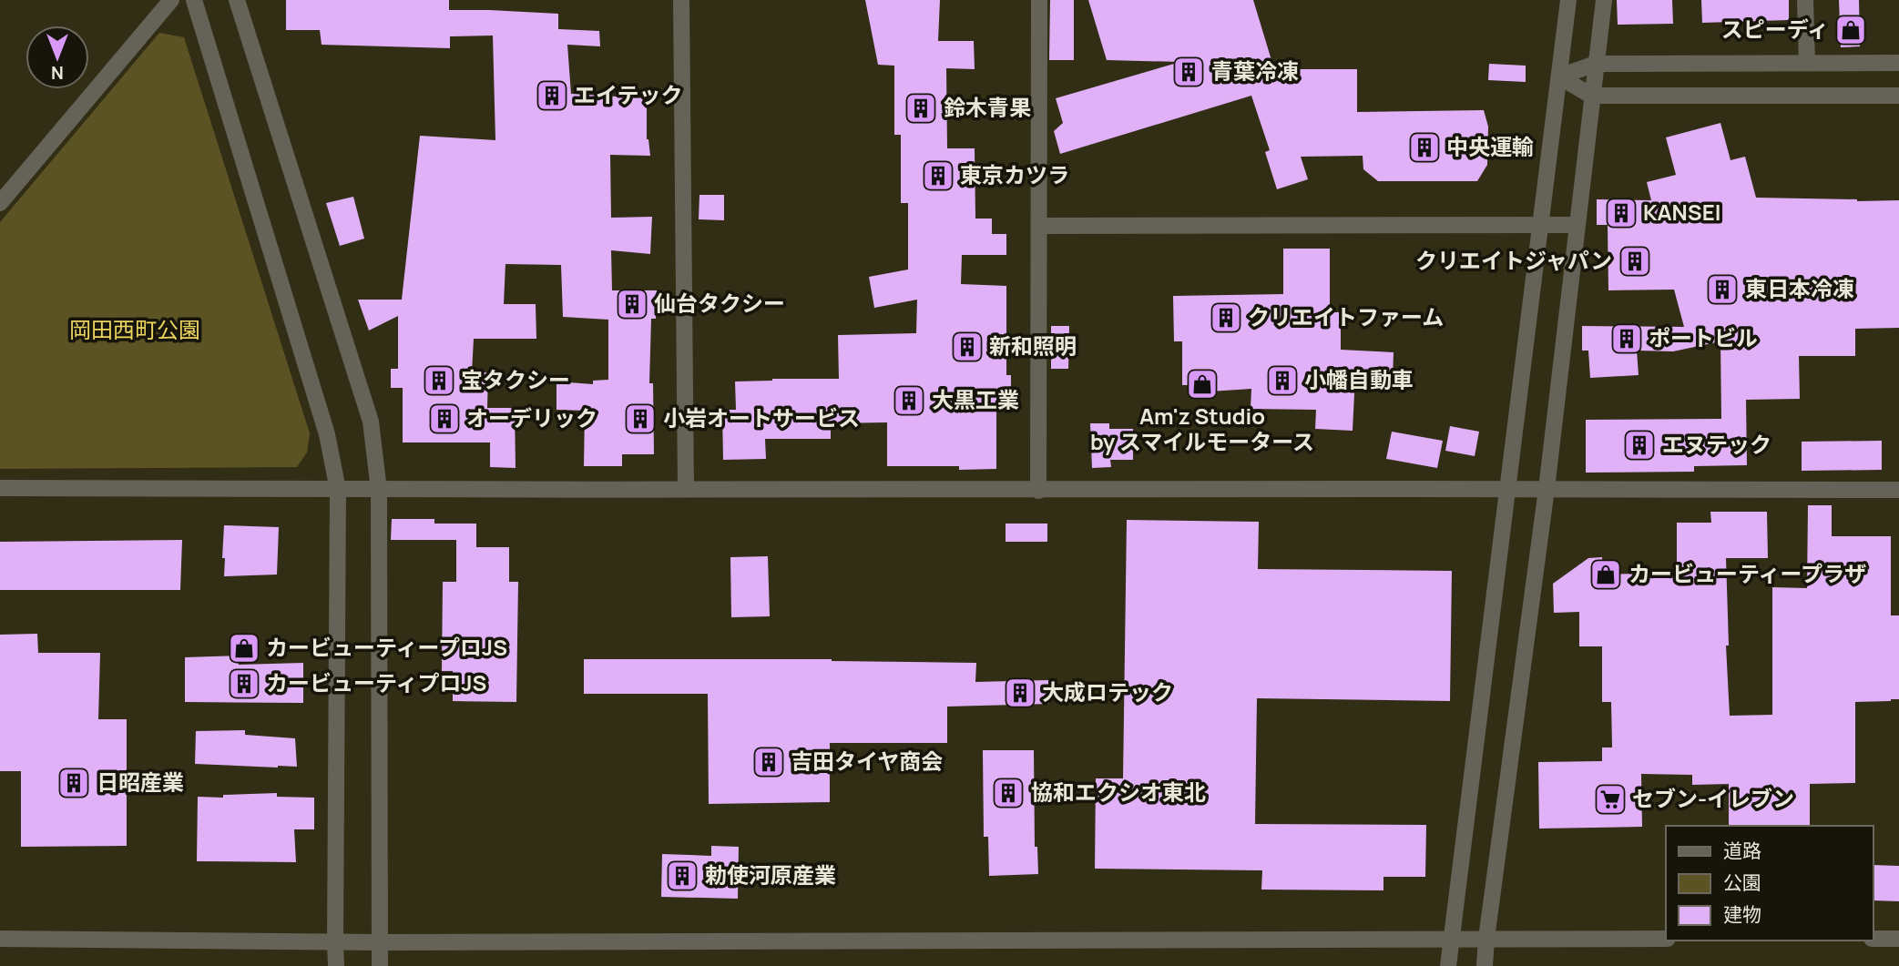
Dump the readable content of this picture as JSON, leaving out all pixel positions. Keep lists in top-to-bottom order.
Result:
{
  "parks": ["岡田西町公園"],
  "places": {
    "shop": [
      "スピーディ",
      "Am'z Studio by スマイルモータース",
      "カービューティープラザ",
      "カービューティープロJS"
    ],
    "building": [
      "青葉冷凍",
      "エイテック",
      "鈴木青果",
      "中央運輸",
      "東京カツラ",
      "KANSEI",
      "クリエイトジャパン",
      "東日本冷凍",
      "仙台タクシー",
      "クリエイトファーム",
      "ポートビル",
      "新和照明",
      "宝タクシー",
      "小幡自動車",
      "大黒工業",
      "オーデリック",
      "小岩オートサービス",
      "エヌテック",
      "カービューティプロJS",
      "大成ロテック",
      "吉田タイヤ商会",
      "日昭産業",
      "協和エクシオ東北",
      "勅使河原産業"
    ],
    "supermarket": ["セブン-イレブン"]
  },
  "legend": ["道路", "公園", "建物"],
  "north": "bottom"
}
